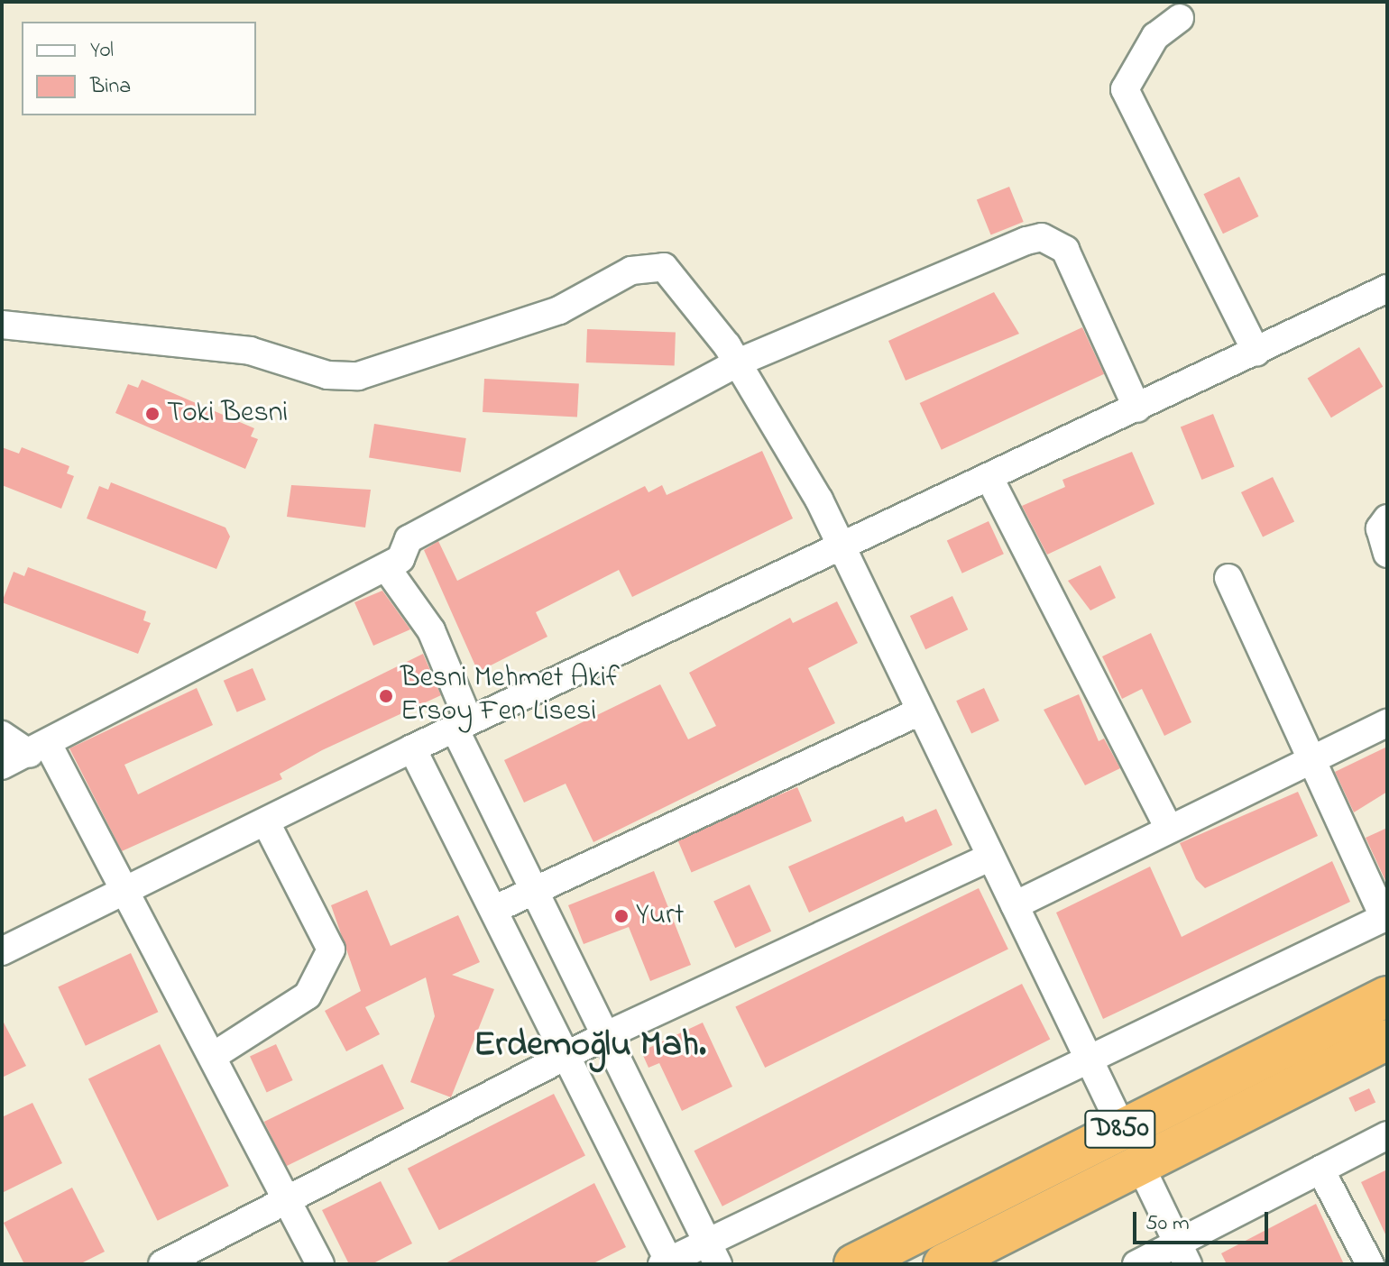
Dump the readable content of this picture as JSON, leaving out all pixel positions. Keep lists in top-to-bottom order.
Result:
{
  "streets": {
    "highway": ["D850"]
  },
  "districts": ["Erdemoğlu Mah."],
  "places": ["Toki Besni", "Besni Mehmet Akif Ersoy Fen Lisesi", "Yurt"],
  "legend": ["Yol", "Bina"],
  "scale_bar": "50 m"
}
